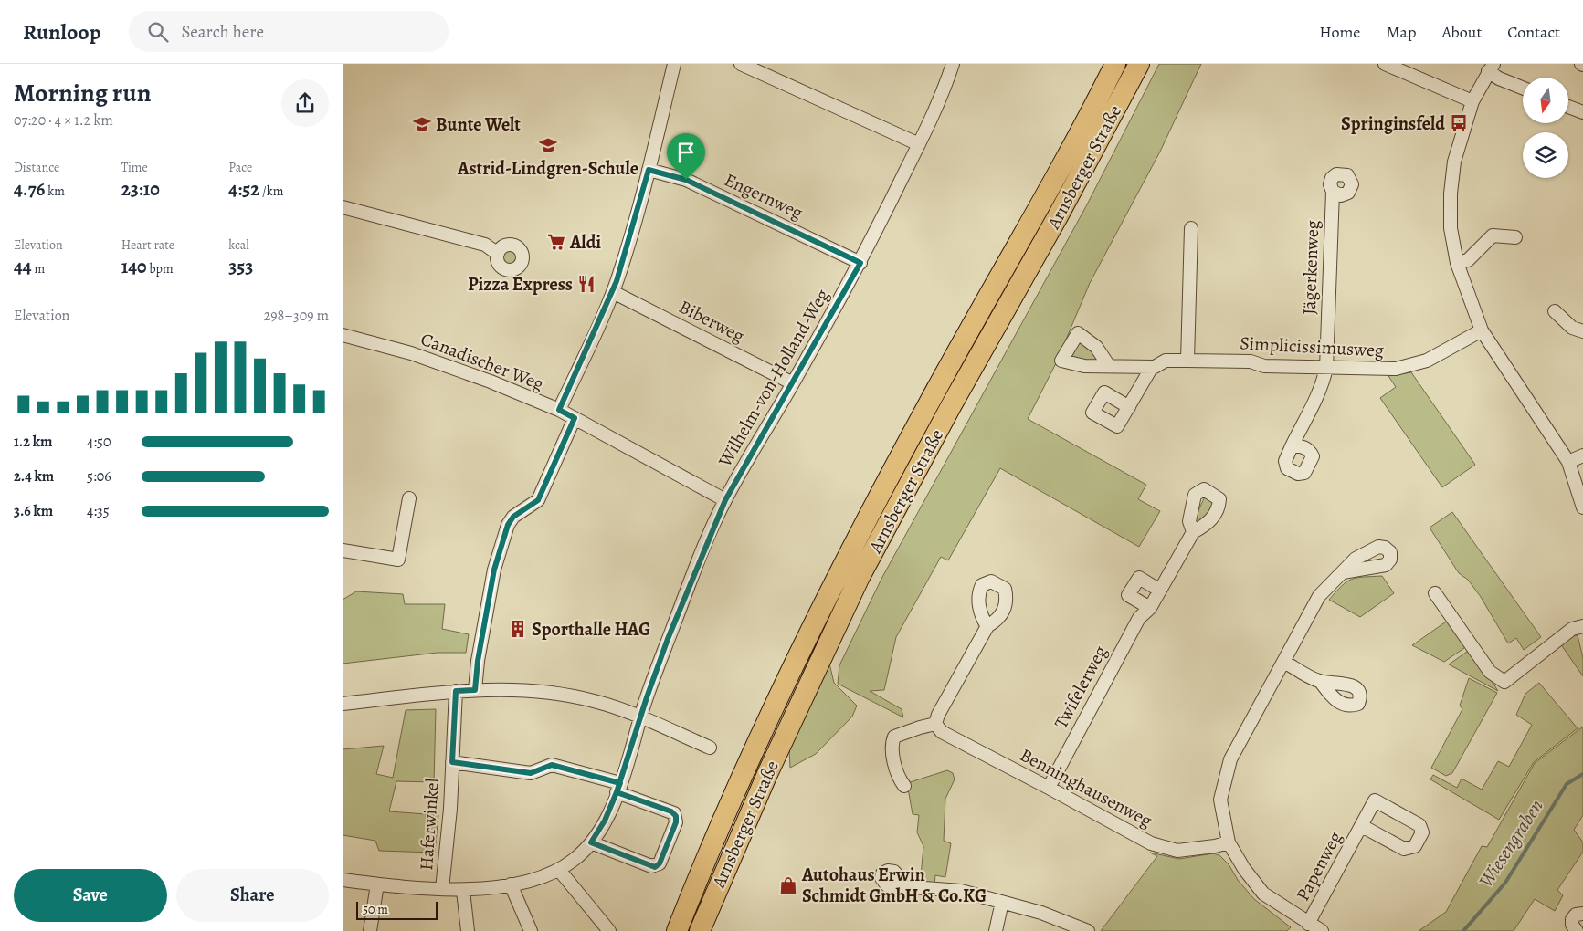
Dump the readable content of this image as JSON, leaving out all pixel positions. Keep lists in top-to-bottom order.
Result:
{
  "streets": {
    "main road": ["Arnsberger Straße"],
    "street": [
      "Engernweg",
      "Jägerkenweg",
      "Biberweg",
      "Simplicissimusweg",
      "Canadischer Weg",
      "Wilhelm-von-Holland-Weg",
      "Twifelerweg",
      "Benninghausenweg",
      "Haferwinkel",
      "Papenweg"
    ]
  },
  "crossings": [
    ["Engernweg", "Wilhelm-von-Holland-Weg"],
    ["Jägerkenweg", "Simplicissimusweg"],
    ["Biberweg", "Wilhelm-von-Holland-Weg"],
    ["Canadischer Weg", "Wilhelm-von-Holland-Weg"],
    ["Wilhelm-von-Holland-Weg", "Haferwinkel"],
    ["Twifelerweg", "Benninghausenweg"]
  ],
  "water": ["Wiesengraben"],
  "places": {
    "bus stop": ["Springinsfeld"],
    "school or university": ["Bunte Welt", "Astrid-Lindgren-Schule"],
    "supermarket": ["Aldi"],
    "restaurant": ["Pizza Express"],
    "building": ["Sporthalle HAG"],
    "shop": ["Autohaus Erwin Schmidt GmbH & Co.KG"]
  },
  "scale_bar": "50 m",
  "north": "bottom",
  "page": {
    "header": "Runloop",
    "search": "Search here",
    "nav": [
      "Home",
      "Map",
      "About",
      "Contact"
    ],
    "heading": ["Morning run", "07:20 · 4 × 1.2 km"],
    "stats": [
      ["Distance", "4.76 km"],
      ["Time", "23:10"],
      ["Pace", "4:52 /km"],
      ["Elevation", "44 m"],
      ["Heart rate", "140 bpm"],
      ["kcal", "353"]
    ],
    "chart": ["Elevation", "298–309 m"],
    "list": [
      {
        "name": "1.2 km",
        "note": "4:50"
      },
      {
        "name": "2.4 km",
        "note": "5:06"
      },
      {
        "name": "3.6 km",
        "note": "4:35"
      }
    ],
    "buttons": ["Save", "Share"],
    "scale": "50 m"
  }
}
